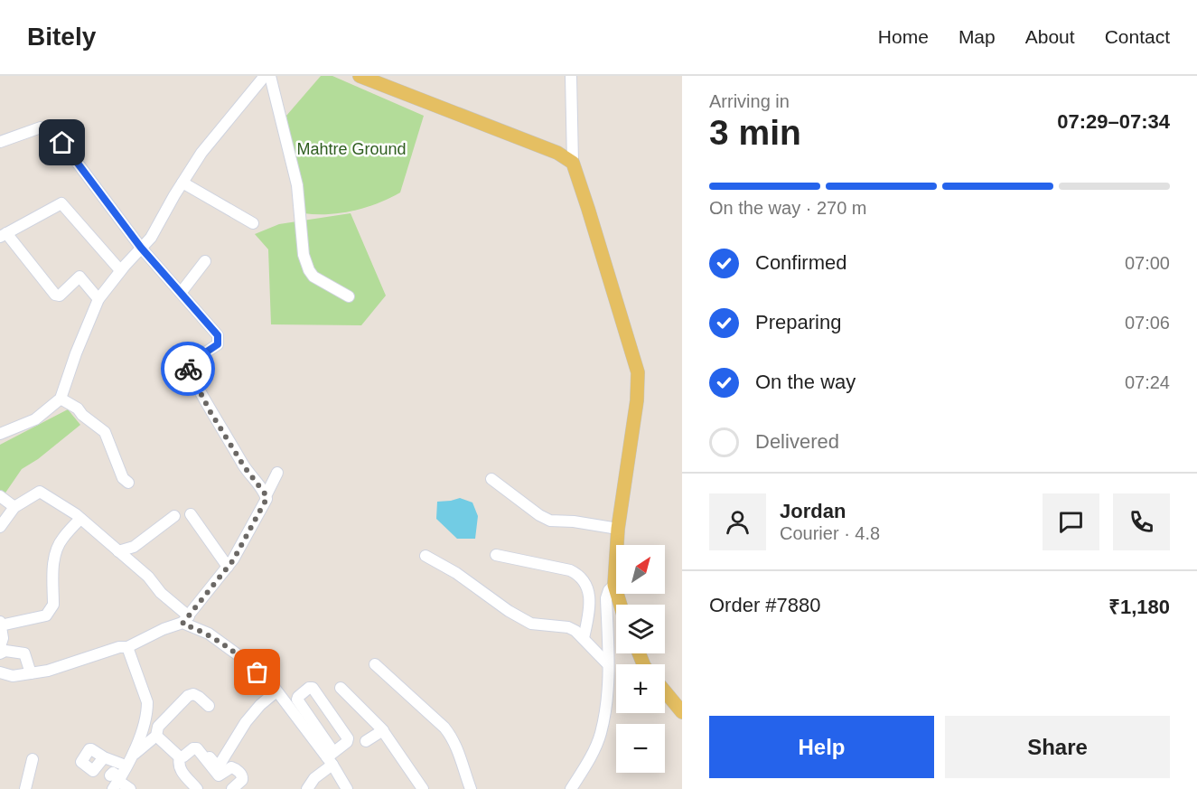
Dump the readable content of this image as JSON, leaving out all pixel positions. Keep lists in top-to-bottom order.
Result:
{
  "parks": ["Mahtre Ground"],
  "north": "top right",
  "page": {
    "header": "Bitely",
    "nav": [
      "Home",
      "Map",
      "About",
      "Contact"
    ],
    "heading": ["3 min", "Arriving in", "07:29–07:34"],
    "panel": [
      "Jordan",
      "Courier · 4.8",
      "Order #7880",
      "₹1,180"
    ],
    "bar": "On the way · 270 m",
    "list": [
      ["Confirmed", "07:00"],
      ["Preparing", "07:06"],
      ["On the way", "07:24"],
      "Delivered"
    ],
    "map_buttons": ["+", "−"],
    "buttons": ["Help", "Share"]
  }
}
